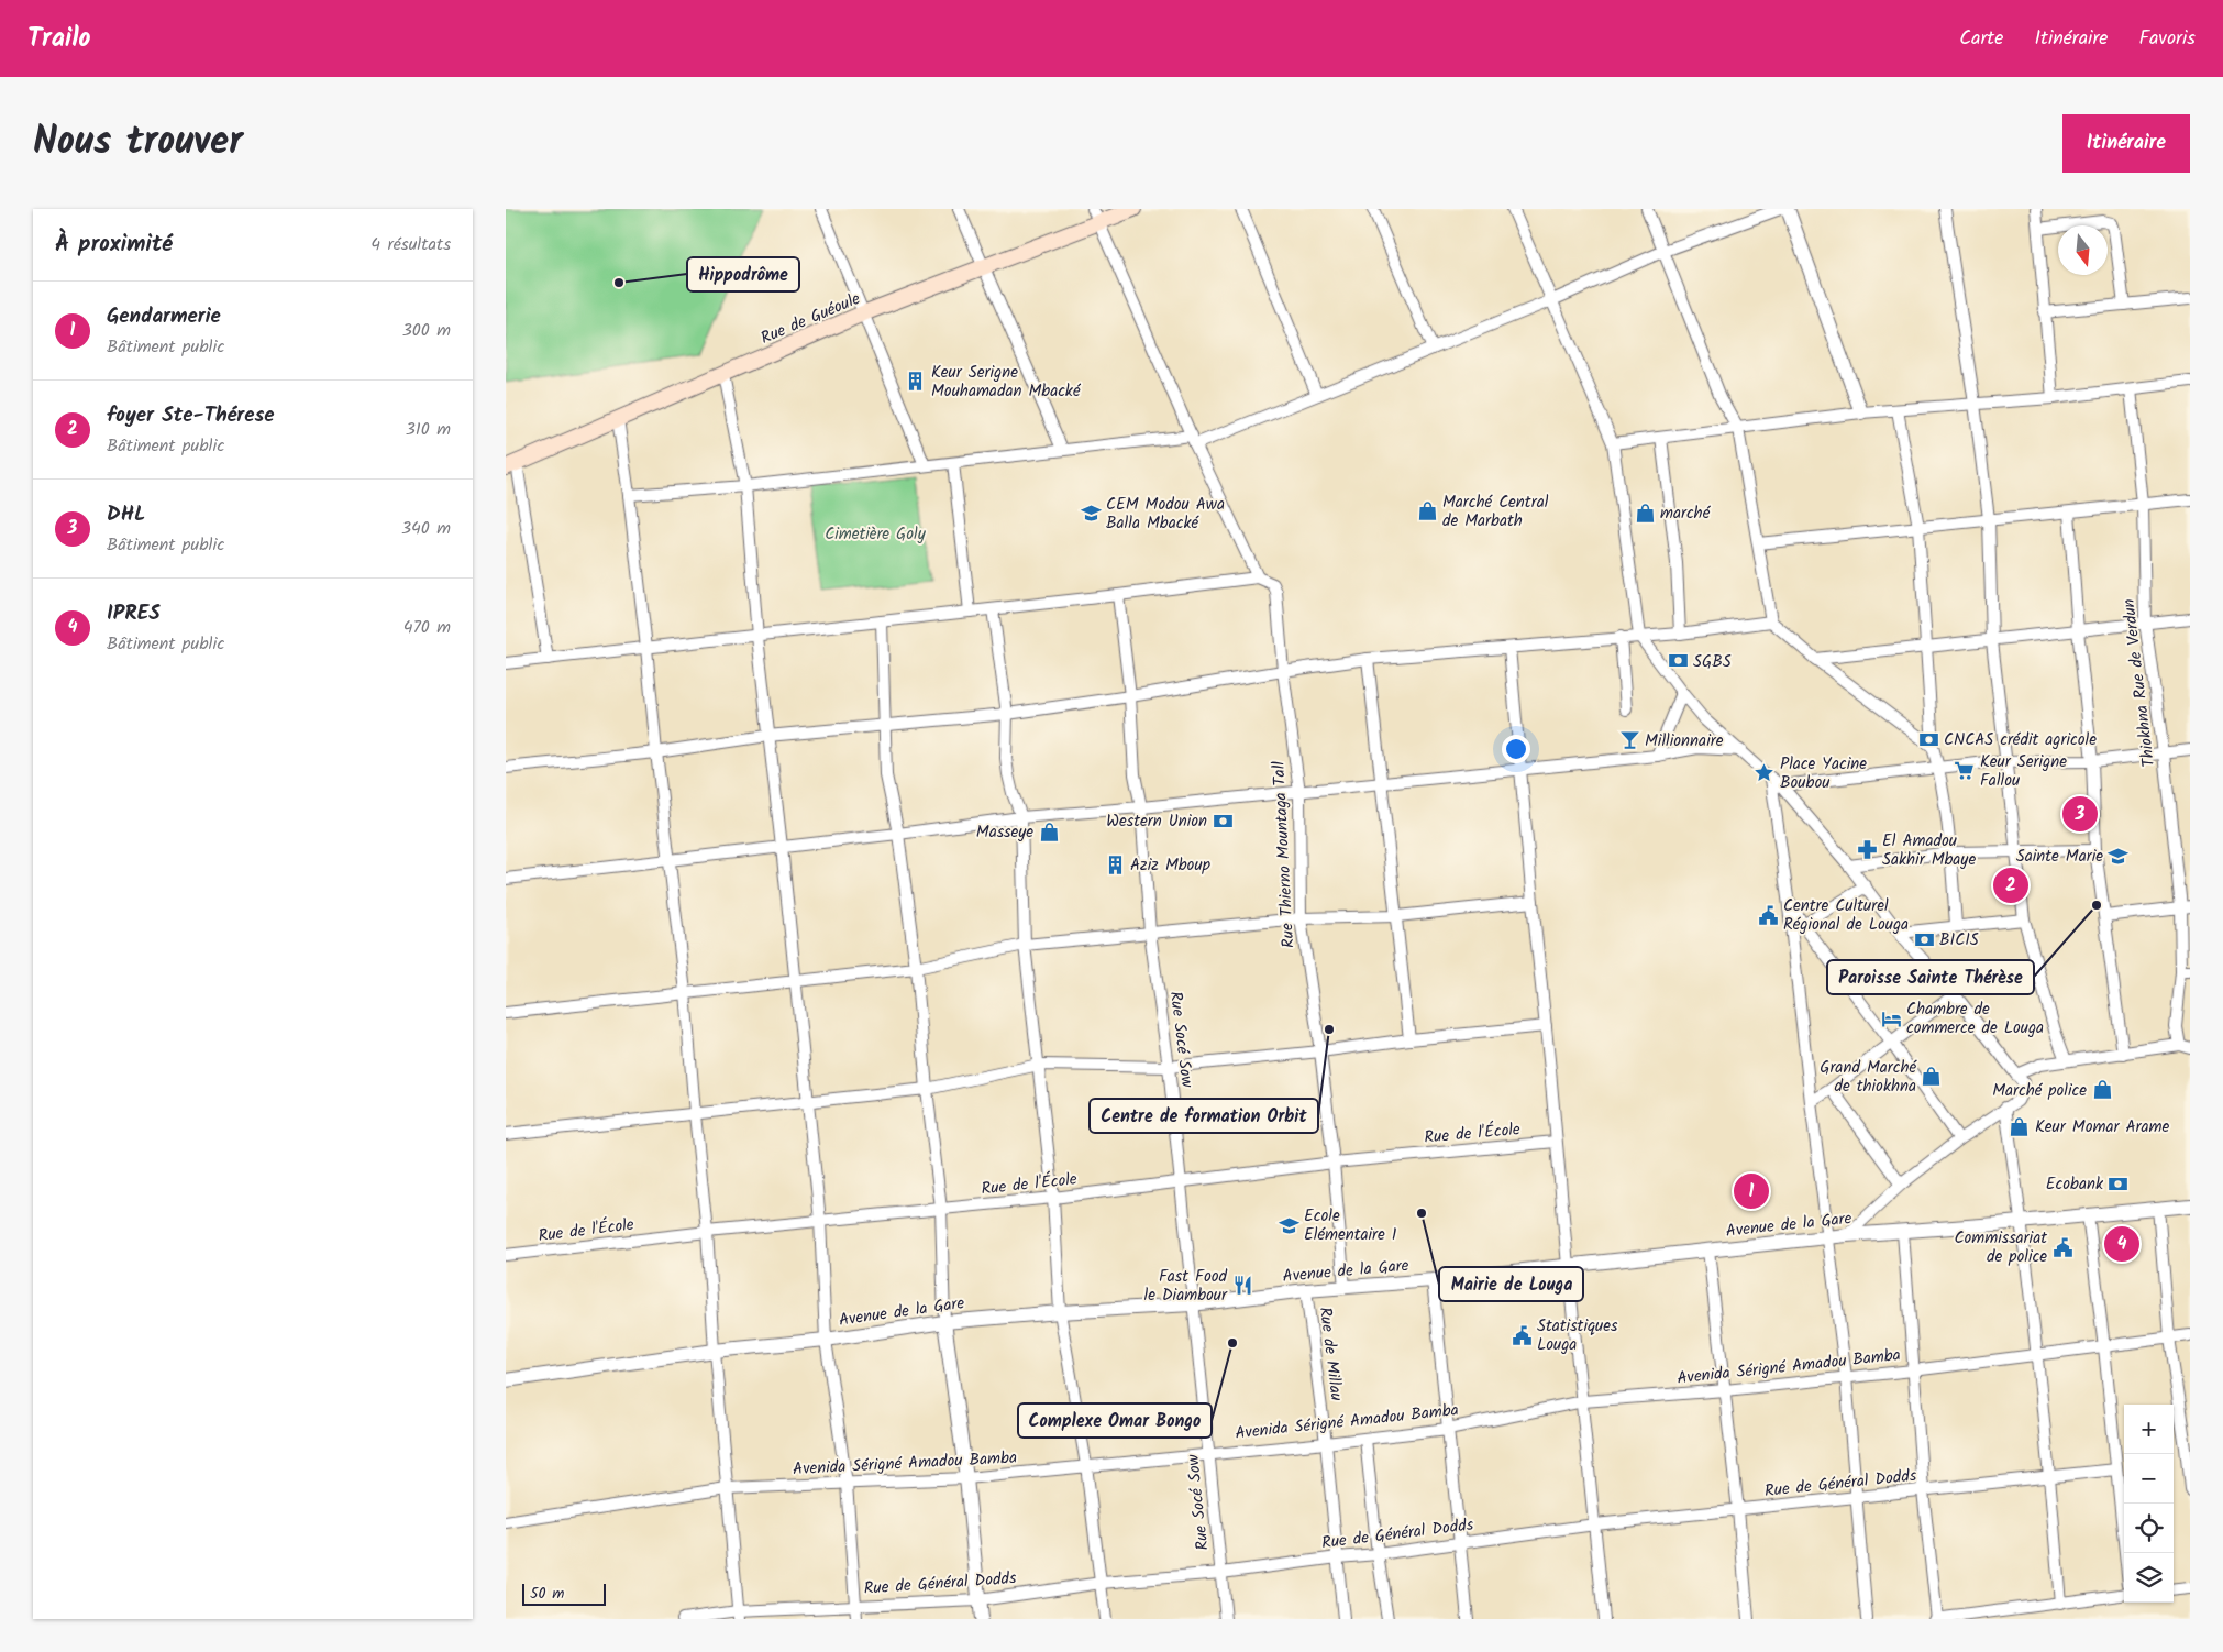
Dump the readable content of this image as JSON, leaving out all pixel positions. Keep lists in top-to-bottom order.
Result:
{
  "streets": {
    "main road": ["Rue de Guéoule"],
    "street": [
      "Thiokhna Rue de Verdun",
      "Rue Thierno Mountaga Tall",
      "Rue Socé Sow",
      "Rue de l'École",
      "Avenue de la Gare",
      "Rue de Millau",
      "Avenida Sérigné Amadou Bamba",
      "Rue de Général Dodds"
    ]
  },
  "crossings": [
    ["Rue Thierno Mountaga Tall", "Rue de l'École"],
    ["Rue Thierno Mountaga Tall", "Avenue de la Gare"],
    ["Rue Socé Sow", "Rue de l'École"],
    ["Rue Socé Sow", "Avenue de la Gare"],
    ["Rue Socé Sow", "Avenida Sérigné Amadou Bamba"],
    ["Rue Socé Sow", "Rue de Général Dodds"],
    ["Avenue de la Gare", "Rue de Millau"],
    ["Rue de Millau", "Avenida Sérigné Amadou Bamba"],
    ["Rue de Millau", "Rue de Général Dodds"]
  ],
  "parks": ["Cimetière Goly"],
  "places": {
    "other": [
      "Hippodrôme",
      "Paroisse Sainte Thérèse",
      "Centre de formation Orbit",
      "Mairie de Louga",
      "Complexe Omar Bongo"
    ],
    "building": ["Keur Serigne Mouhamadan Mbacké", "Aziz Mboup"],
    "shop": [
      "Marché Central de Marbath",
      "marché",
      "Masseye",
      "Grand Marché de thiokhna",
      "Marché police",
      "Keur Momar Arame"
    ],
    "school or university": ["CEM Modou Awa Balla Mbacké", "Sainte Marie", "Ecole Elémentaire 1"],
    "bank": [
      "SGBS",
      "CNCAS crédit agricole",
      "Western Union",
      "BICIS",
      "Ecobank"
    ],
    "bar": ["Millionnaire"],
    "supermarket": ["Keur Serigne Fallou"],
    "place": ["Place Yacine Boubou"],
    "pharmacy": ["El Amadou Sakhir Mbaye"],
    "public building": ["Centre Culturel Régional de Louga", "Commissariat de police", "Statistiques Louga"],
    "hotel": ["Chambre de commerce de Louga"],
    "restaurant": ["Fast Food le Diambour"]
  },
  "scale_bar": "50 m",
  "north": "bottom",
  "page": {
    "header": "Trailo",
    "nav": ["Carte", "Itinéraire", "Favoris"],
    "title": "Nous trouver",
    "buttons": "Itinéraire",
    "heading": ["À proximité", "4 résultats"],
    "list": [
      {
        "mark": "1",
        "name": "Gendarmerie",
        "note": "Bâtiment public",
        "value": "300 m"
      },
      {
        "mark": "2",
        "name": "foyer Ste-Thérese",
        "note": "Bâtiment public",
        "value": "310 m"
      },
      {
        "mark": "3",
        "name": "DHL",
        "note": "Bâtiment public",
        "value": "340 m"
      },
      {
        "mark": "4",
        "name": "IPRES",
        "note": "Bâtiment public",
        "value": "470 m"
      }
    ],
    "pins": [
      "3",
      "2",
      "1",
      "4"
    ],
    "map_buttons": ["+", "−"],
    "scale": "50 m"
  }
}
